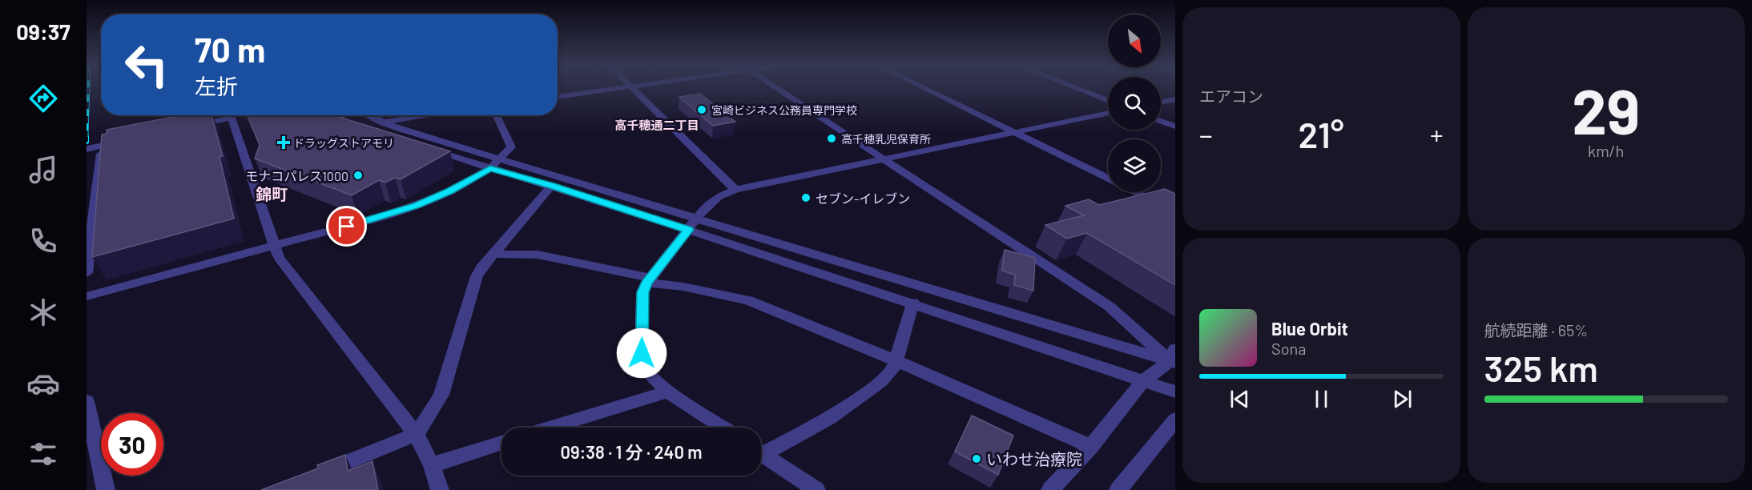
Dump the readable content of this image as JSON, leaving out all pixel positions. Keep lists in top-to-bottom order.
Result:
{
  "districts": ["高千穂通二丁目", "錦町"],
  "places": {
    "other": [
      "宮崎ビジネス公務員専門学校",
      "高千穂乳児保育所",
      "モナコパレス1000",
      "セブン-イレブン",
      "いわせ治療院"
    ],
    "health": ["ドラッグストアモリ"]
  },
  "north": "bottom right",
  "page": {
    "tabs": "09:37",
    "tile": [
      "エアコン",
      ["29", "km/h"],
      ["航続距離 · 65%", "325 km"]
    ],
    "turn": ["70 m", "左折"],
    "heat": ["−", "21°", "+"],
    "song": ["Blue Orbit", "Sona"],
    "limit": "30",
    "trip": "09:38 · 1 分 · 240 m"
  }
}
